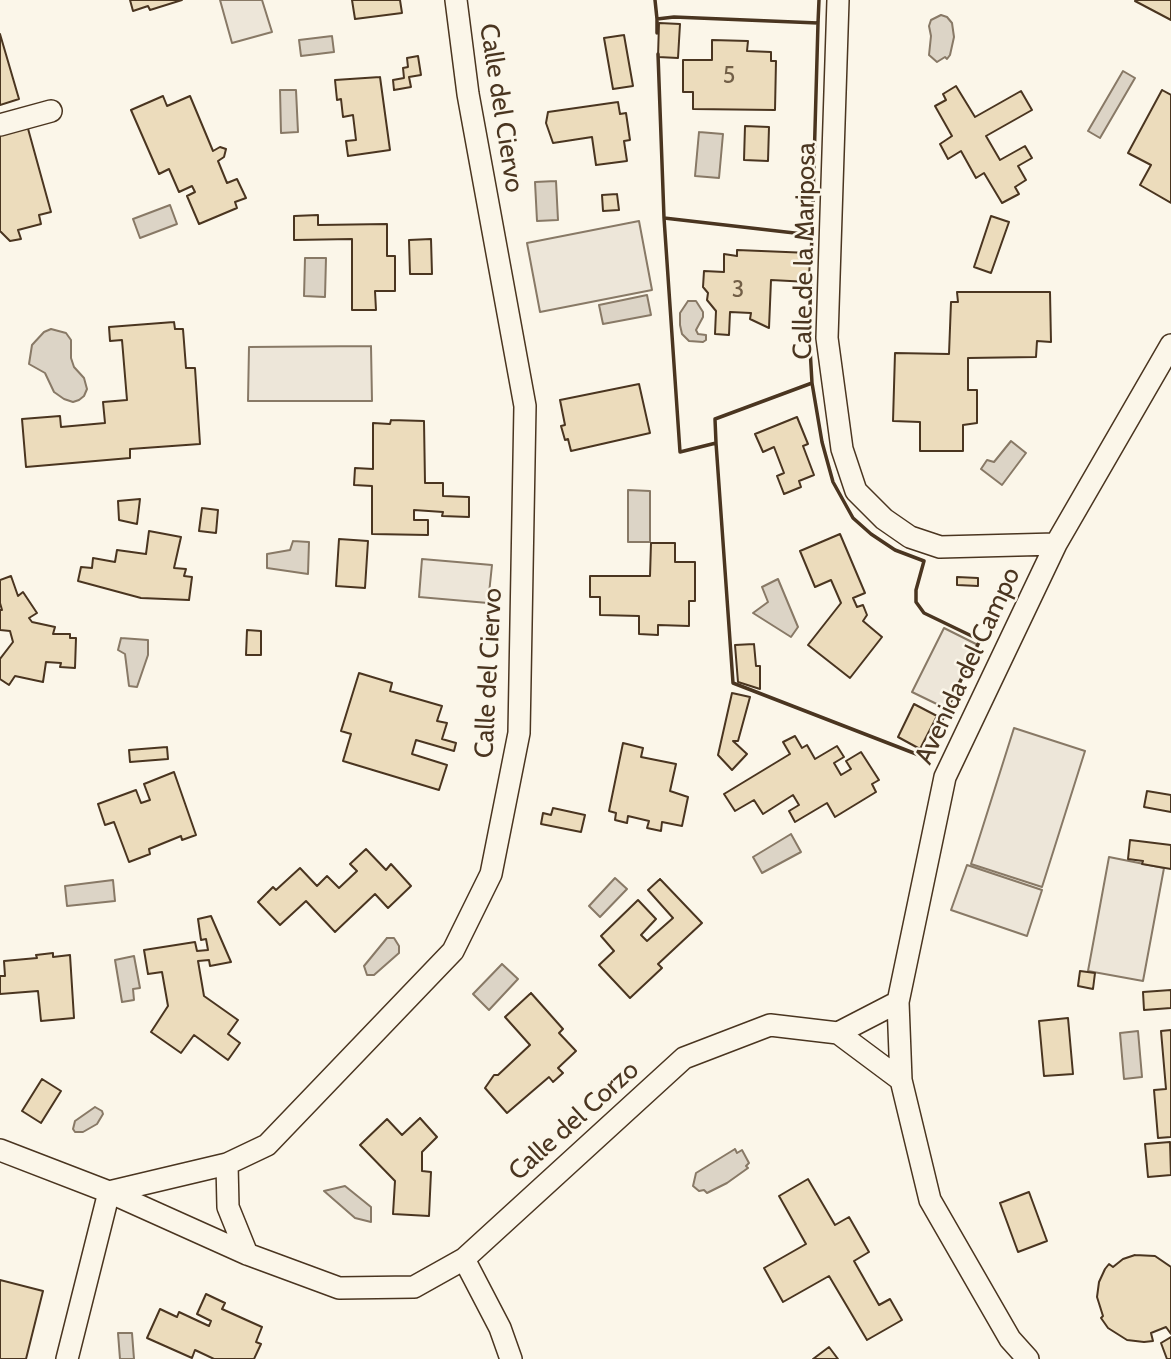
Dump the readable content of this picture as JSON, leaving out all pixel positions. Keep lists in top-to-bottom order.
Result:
{
  "streets": {
    "street": [
      "Calle del Ciervo",
      "Calle de la Mariposa",
      "Avenida del Campo",
      "Calle del Corzo"
    ]
  },
  "crossings": [
    ["Calle del Ciervo", "Calle del Corzo"],
    ["Calle de la Mariposa", "Avenida del Campo"]
  ],
  "house_numbers": ["5", "3"]
}
